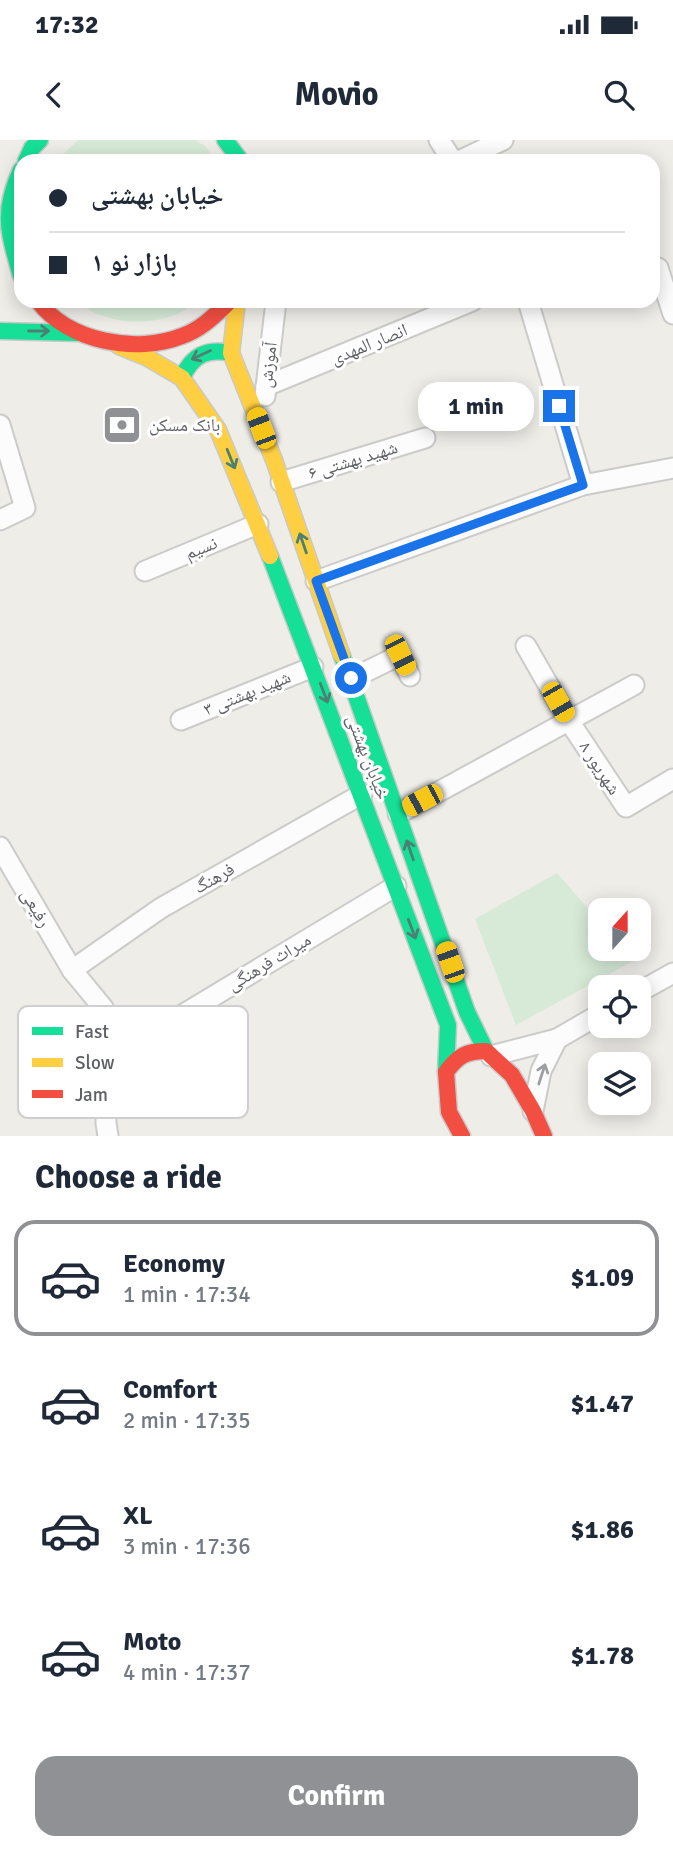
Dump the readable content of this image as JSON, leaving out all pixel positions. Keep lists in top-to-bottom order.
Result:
{
  "streets": {
    "main road": ["خیابان بهشتی"],
    "street": [
      "انصار المهدی",
      "آموزش",
      "شهید بهشتی ۶",
      "نسیم",
      "شهید بهشتی ۳",
      "۸ شهریور",
      "فرهنگ",
      "رفیعی",
      "میراث فرهنگی"
    ]
  },
  "crossings": [
    ["انصار المهدی", "آموزش"],
    ["آموزش", "خیابان بهشتی"],
    ["شهید بهشتی ۶", "خیابان بهشتی"],
    ["نسیم", "خیابان بهشتی"],
    ["شهید بهشتی ۳", "خیابان بهشتی"],
    ["خیابان بهشتی", "فرهنگ"],
    ["خیابان بهشتی", "میراث فرهنگی"],
    ["فرهنگ", "رفیعی"]
  ],
  "places": {
    "bank": ["بانک مسکن"]
  },
  "legend": ["Fast", "Slow", "Jam"],
  "north": "top",
  "page": {
    "status": "17:32",
    "header": "Movio",
    "banner": ["خیابان بهشتی", "بازار نو ۱"],
    "bubble": "1 min",
    "heading": "Choose a ride",
    "list": [
      {
        "name": "Economy",
        "note": "1 min · 17:34",
        "value": "$1.09"
      },
      {
        "name": "Comfort",
        "note": "2 min · 17:35",
        "value": "$1.47"
      },
      {
        "name": "XL",
        "note": "3 min · 17:36",
        "value": "$1.86"
      },
      {
        "name": "Moto",
        "note": "4 min · 17:37",
        "value": "$1.78"
      }
    ],
    "buttons": "Confirm"
  }
}
